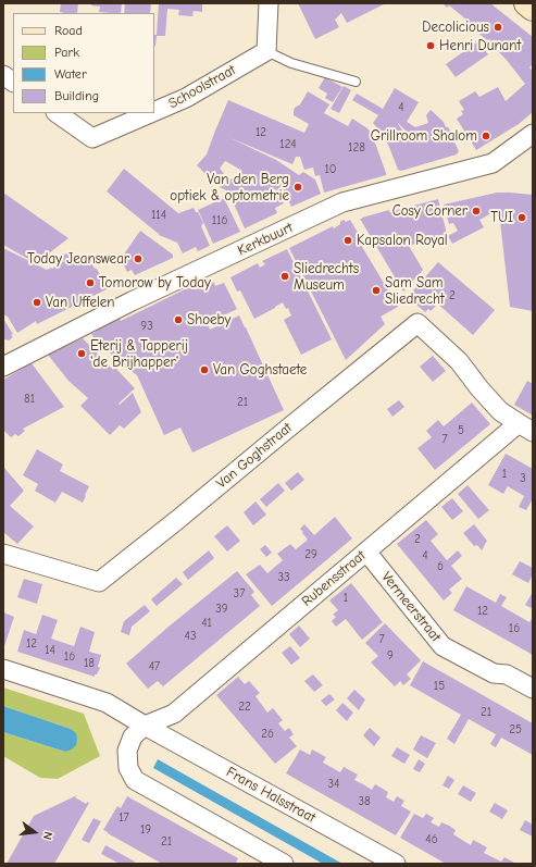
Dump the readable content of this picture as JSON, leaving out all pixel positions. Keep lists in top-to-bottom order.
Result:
{
  "streets": {
    "street": [
      "Schoolstraat",
      "Kerkbuurt",
      "Van Goghstraat",
      "Rubensstraat",
      "Vermeerstraat",
      "Frans Halsstraat"
    ]
  },
  "crossings": [
    ["Van Goghstraat", "Rubensstraat"],
    ["Rubensstraat", "Vermeerstraat"],
    ["Rubensstraat", "Frans Halsstraat"]
  ],
  "places": [
    "Decolicious",
    "Henri Dunant",
    "Grillroom Shalom",
    "Van den Berg optiek & optometrie",
    "Cosy Corner",
    "TUI",
    "Kapsalon Royal",
    "Today Jeanswear",
    "Sliedrechts Museum",
    "Tomorow by Today",
    "Sam Sam Sliedrecht",
    "Van Uffelen",
    "Shoeby",
    "Eterij & Tapperij 'de Brijhapper'",
    "Van Goghstaete"
  ],
  "house_numbers": [
    "4",
    "12",
    "124",
    "128",
    "10",
    "114",
    "116",
    "2",
    "93",
    "81",
    "21",
    "5",
    "7",
    "1",
    "3",
    "2",
    "29",
    "4",
    "6",
    "33",
    "37",
    "1",
    "39",
    "12",
    "41",
    "16",
    "43",
    "7",
    "12",
    "14",
    "9",
    "16",
    "18",
    "47",
    "15",
    "22",
    "21",
    "25",
    "26",
    "34",
    "38",
    "17",
    "19",
    "46",
    "21"
  ],
  "legend": [
    "Road",
    "Park",
    "Water",
    "Building"
  ],
  "north": "right"
}
